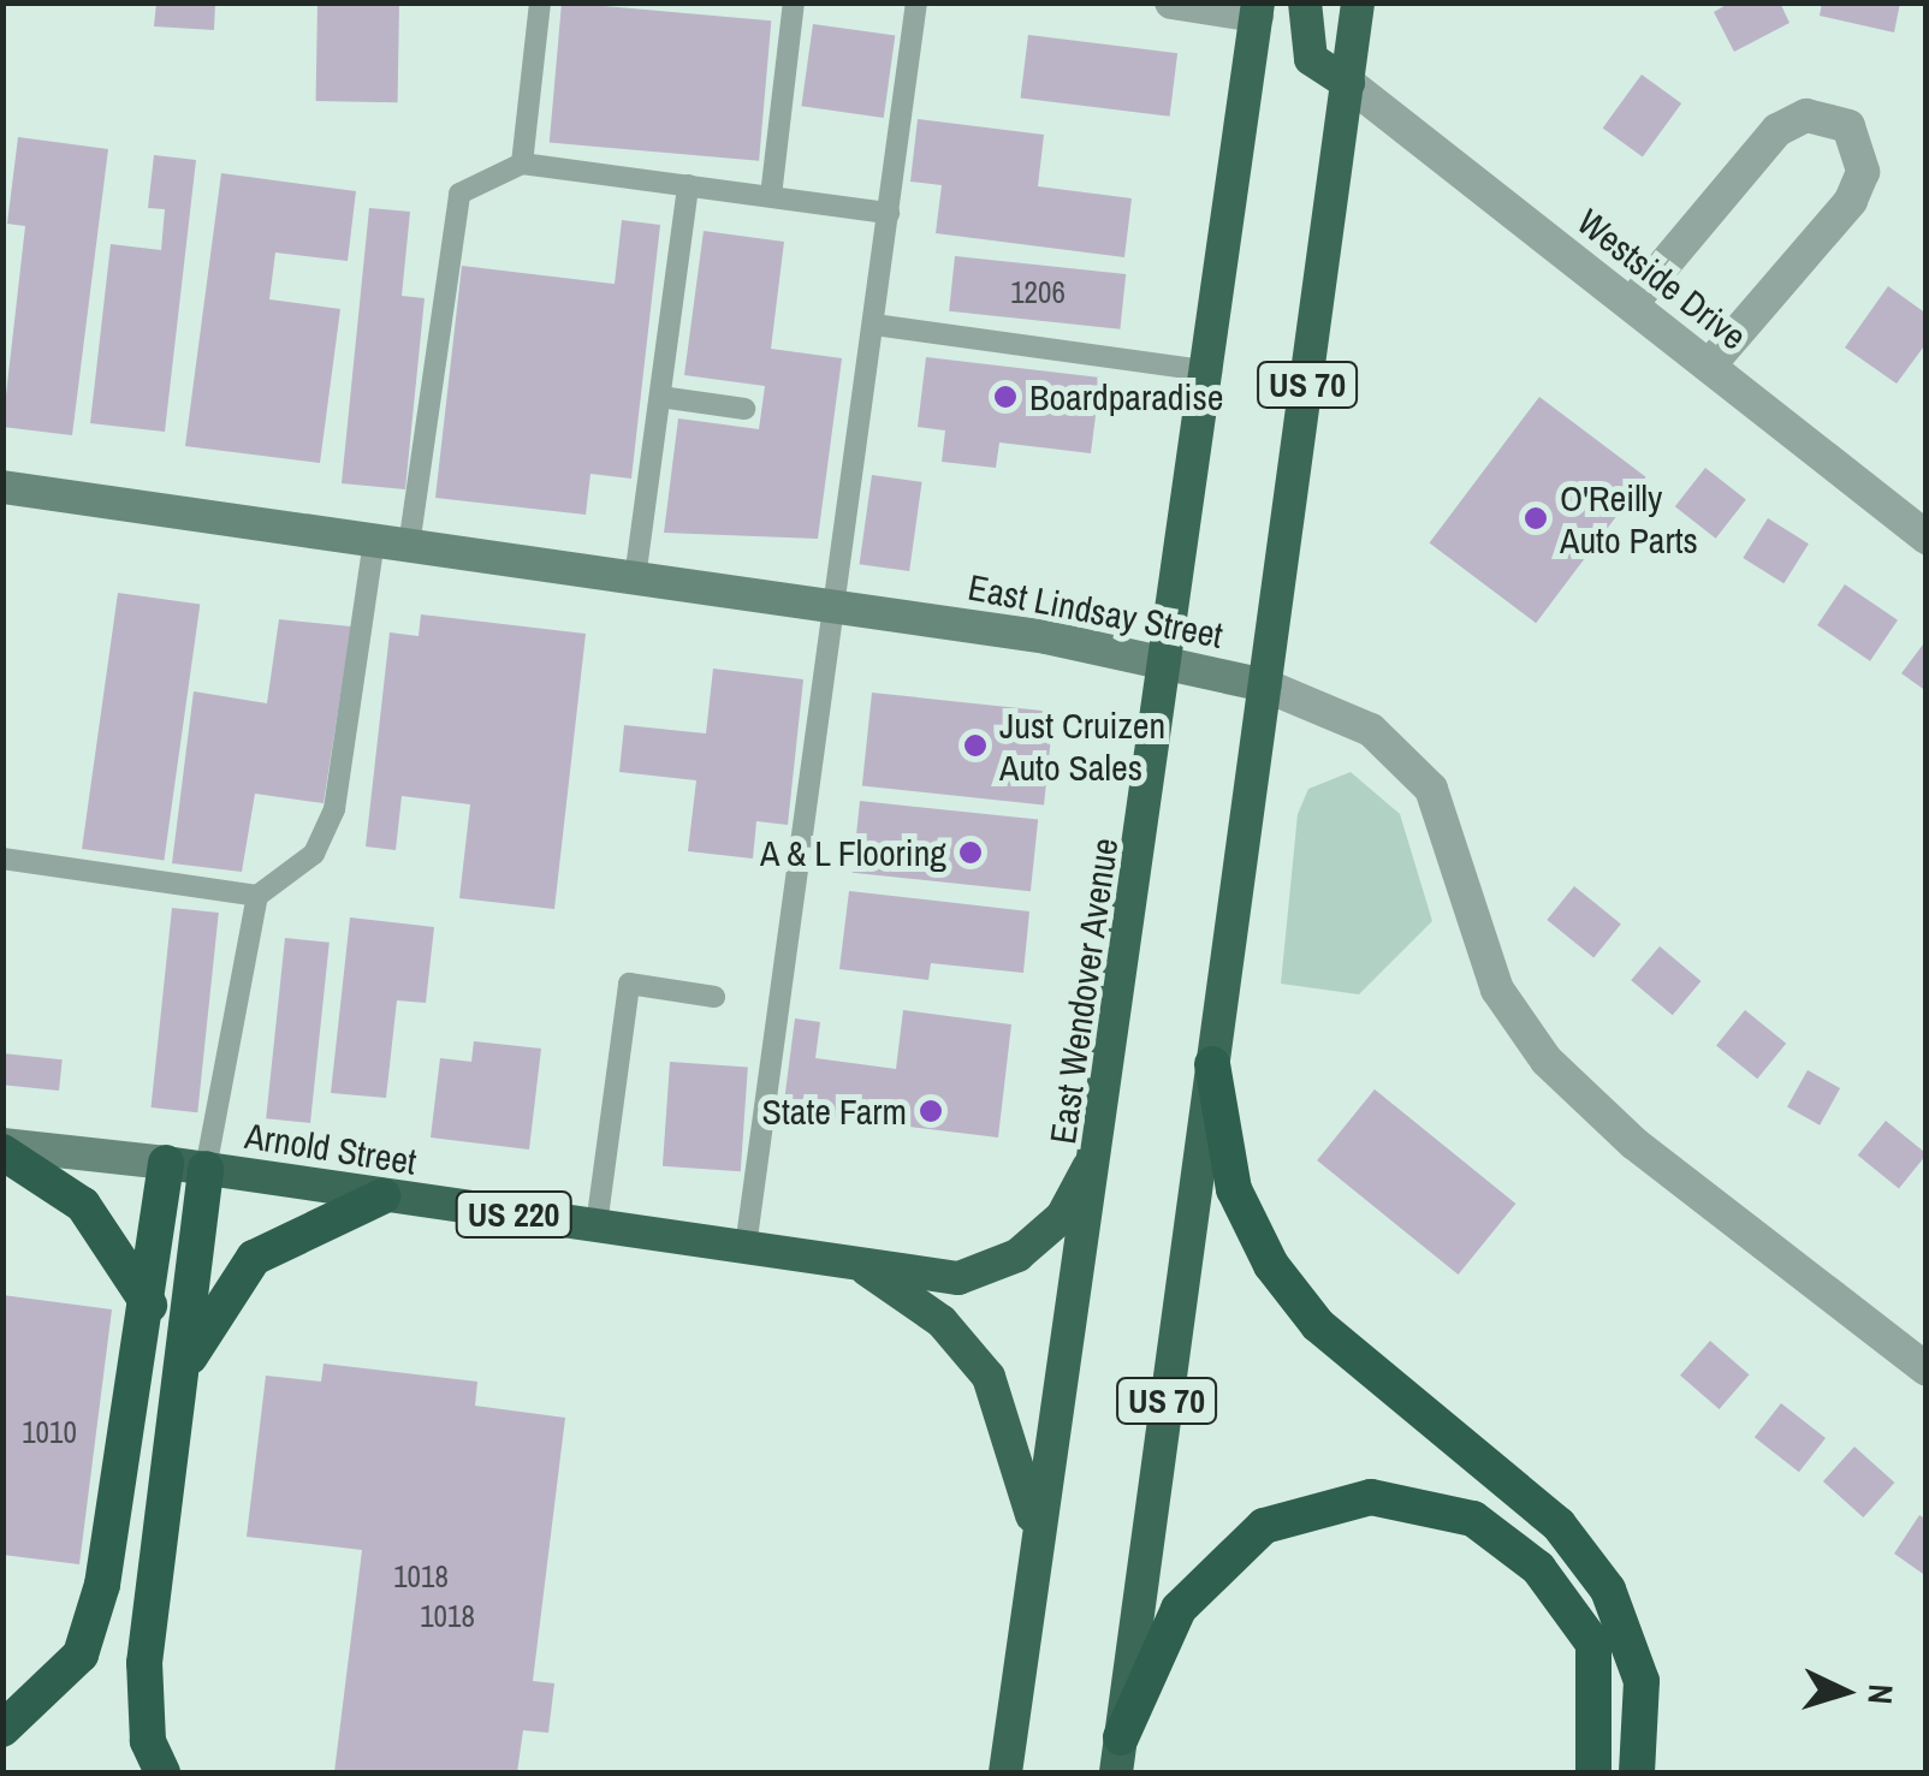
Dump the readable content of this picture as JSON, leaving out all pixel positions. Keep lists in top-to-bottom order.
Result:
{
  "streets": {
    "highway": [
      "US 70",
      "East Wendover Avenue",
      "Arnold Street",
      "US 220"
    ],
    "main road": ["East Lindsay Street"],
    "street": ["Westside Drive"]
  },
  "crossings": [
    ["Westside Drive", "US 70"],
    ["US 70", "East Lindsay Street"],
    ["East Lindsay Street", "East Wendover Avenue"],
    ["East Wendover Avenue", "US 220"],
    ["Arnold Street", "US 220"]
  ],
  "places": [
    "Boardparadise",
    "O'Reilly Auto Parts",
    "Just Cruizen Auto Sales",
    "A & L Flooring",
    "State Farm"
  ],
  "house_numbers": [
    "1206",
    "1010",
    "1018",
    "1018"
  ],
  "north": "right"
}
